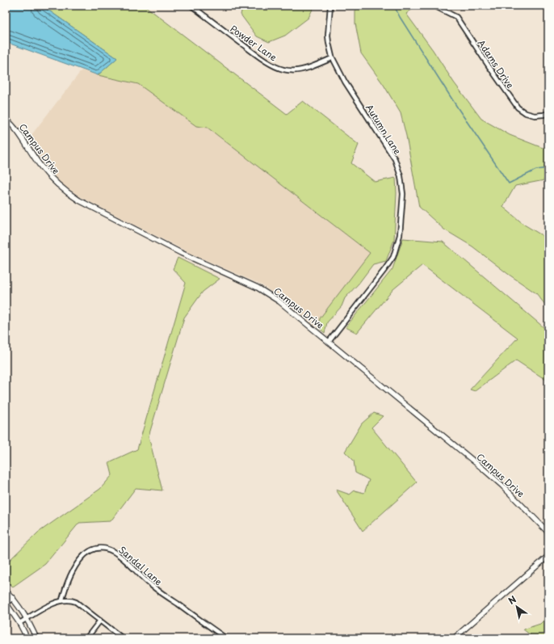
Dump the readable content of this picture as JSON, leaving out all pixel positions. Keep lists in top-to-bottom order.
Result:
{
  "streets": {
    "street": [
      "Powder Lane",
      "Adams Drive",
      "Autumn Lane",
      "Campus Drive",
      "Sandal Lane"
    ]
  },
  "crossings": [
    ["Powder Lane", "Autumn Lane"],
    ["Autumn Lane", "Campus Drive"]
  ],
  "north": "top left"
}
